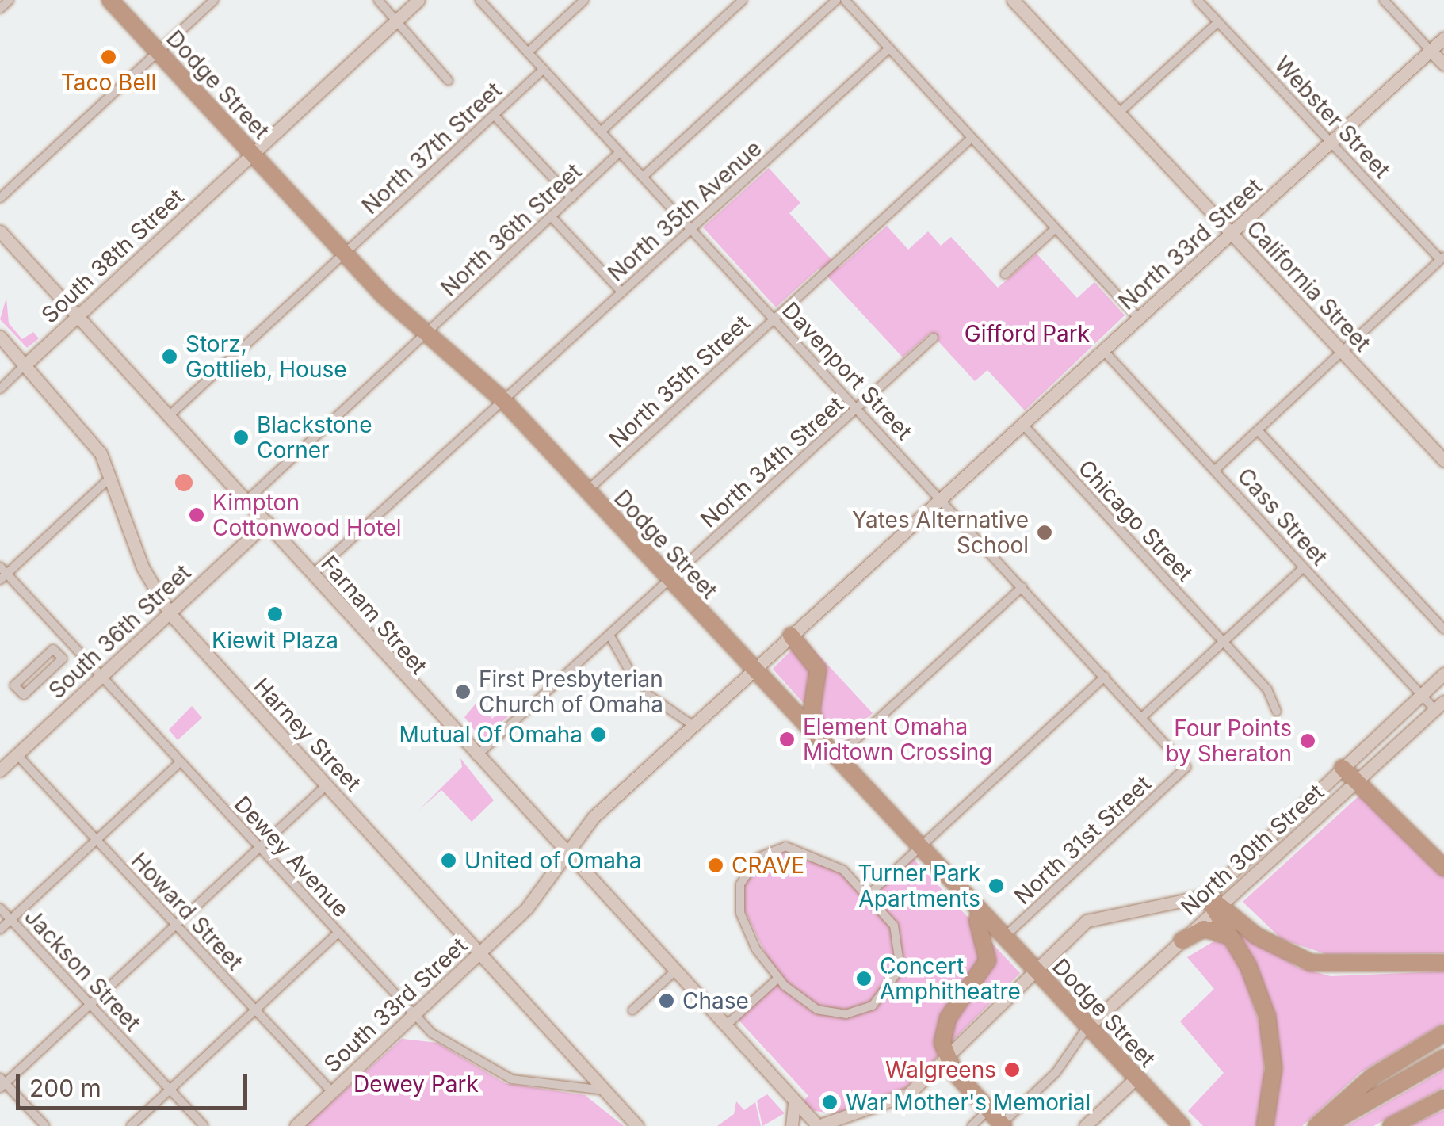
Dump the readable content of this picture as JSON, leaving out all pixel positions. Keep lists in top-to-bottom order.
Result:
{
  "streets": {
    "highway": ["Dodge Street"],
    "street": [
      "Webster Street",
      "North 37th Street",
      "North 35th Avenue",
      "North 36th Street",
      "North 33rd Street",
      "South 38th Street",
      "California Street",
      "Davenport Street",
      "North 35th Street",
      "North 34th Street",
      "Cass Street",
      "Chicago Street",
      "Farnam Street",
      "South 36th Street",
      "Harney Street",
      "North 31st Street",
      "North 30th Street",
      "Dewey Avenue",
      "Howard Street",
      "Jackson Street",
      "South 33rd Street"
    ]
  },
  "crossings": [
    ["Dodge Street", "North 37th Street"],
    ["Dodge Street", "North 35th Avenue"],
    ["Dodge Street", "North 36th Street"],
    ["Dodge Street", "North 33rd Street"],
    ["Dodge Street", "South 38th Street"],
    ["Dodge Street", "North 35th Street"],
    ["Dodge Street", "North 34th Street"],
    ["Dodge Street", "North 31st Street"],
    ["Dodge Street", "North 30th Street"],
    ["Dodge Street", "South 33rd Street"],
    ["Webster Street", "North 33rd Street"],
    ["North 37th Street", "Davenport Street"],
    ["North 37th Street", "Farnam Street"],
    ["North 35th Avenue", "Davenport Street"],
    ["North 35th Avenue", "Farnam Street"],
    ["North 36th Street", "Davenport Street"],
    ["North 33rd Street", "California Street"],
    ["North 33rd Street", "Davenport Street"],
    ["North 33rd Street", "Cass Street"],
    ["North 33rd Street", "Chicago Street"],
    ["North 33rd Street", "South 33rd Street"],
    ["South 38th Street", "Farnam Street"],
    ["South 38th Street", "Harney Street"],
    ["Davenport Street", "North 35th Street"],
    ["Davenport Street", "North 34th Street"],
    ["Davenport Street", "North 31st Street"],
    ["North 34th Street", "Farnam Street"],
    ["Cass Street", "North 30th Street"],
    ["Farnam Street", "South 36th Street"],
    ["Farnam Street", "South 33rd Street"],
    ["South 36th Street", "Harney Street"],
    ["South 36th Street", "Dewey Avenue"],
    ["South 36th Street", "Howard Street"],
    ["Harney Street", "Dewey Avenue"],
    ["Harney Street", "South 33rd Street"],
    ["Dewey Avenue", "South 33rd Street"],
    ["Howard Street", "South 33rd Street"]
  ],
  "parks": ["Gifford Park", "Dewey Park"],
  "places": [
    "Taco Bell",
    "Storz, Gottlieb, House",
    "Blackstone Corner",
    "Kimpton Cottonwood Hotel",
    "Yates Alternative School",
    "Kiewit Plaza",
    "First Presbyterian Church of Omaha",
    "Mutual Of Omaha",
    "Element Omaha Midtown Crossing",
    "Four Points by Sheraton",
    "United of Omaha",
    "CRAVE",
    "Turner Park Apartments",
    "Concert Amphitheatre",
    "Chase",
    "Walgreens",
    "War Mother's Memorial"
  ],
  "scale_bar": "200 m"
}
